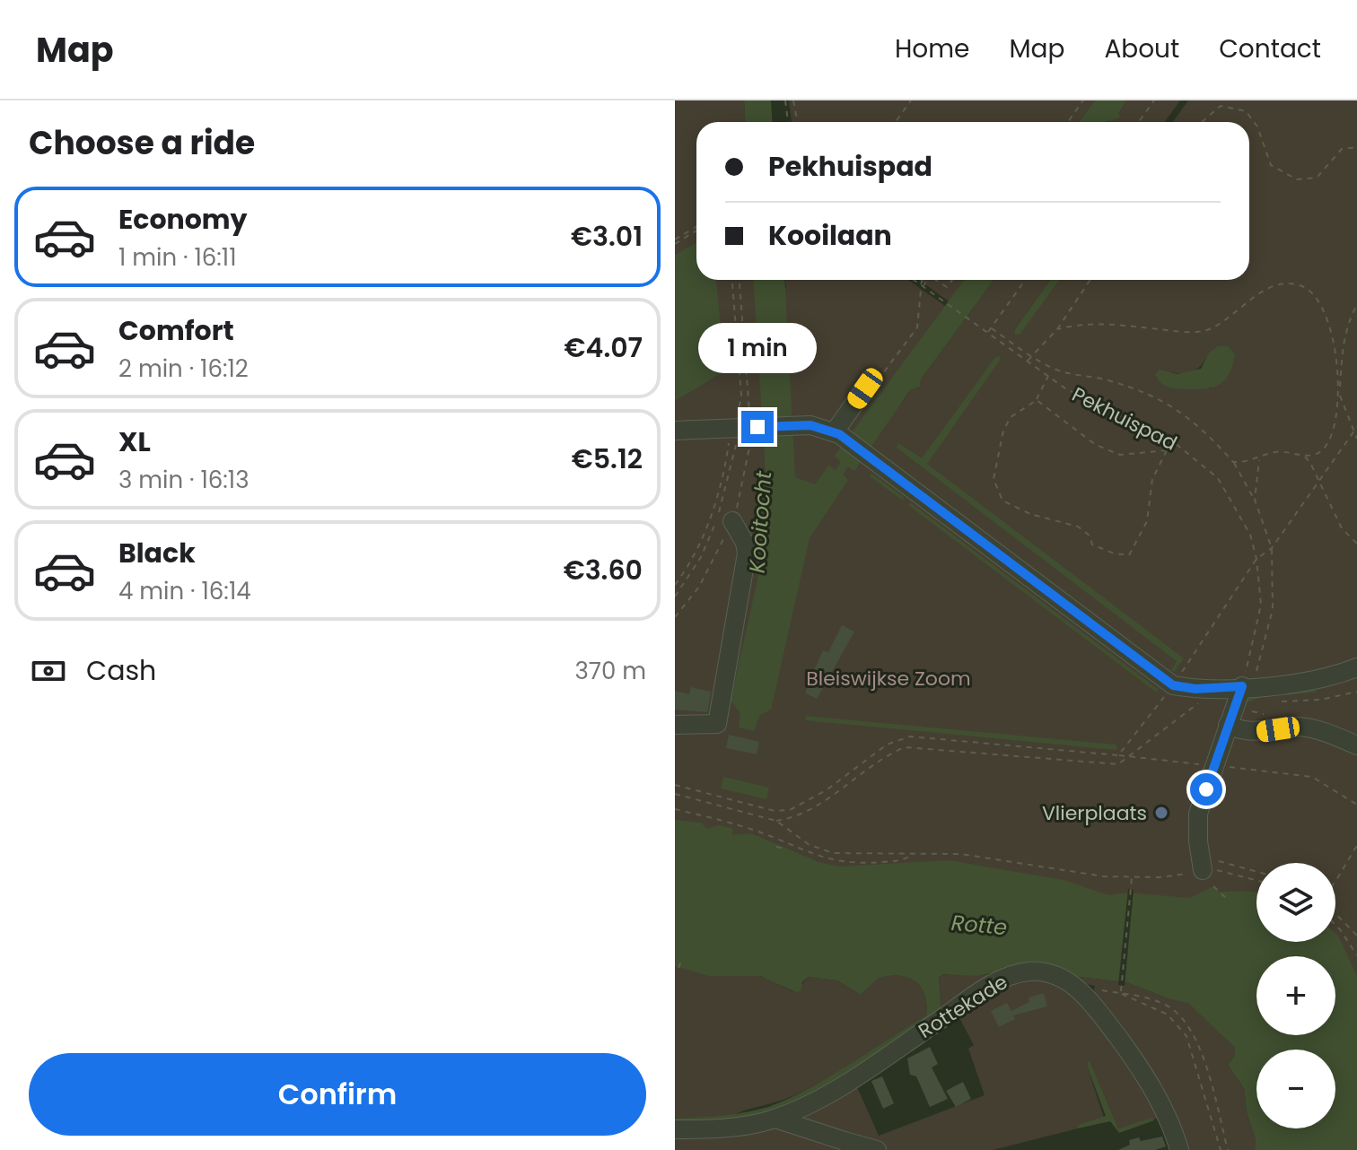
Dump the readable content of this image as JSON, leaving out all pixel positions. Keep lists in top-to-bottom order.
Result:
{
  "streets": {
    "street": ["Rottekade"],
    "path": ["Pekhuispad"]
  },
  "water": ["Kooitocht", "Rotte"],
  "parks": ["Bleiswijkse Zoom"],
  "places": ["Vlierplaats"],
  "page": {
    "header": "Map",
    "nav": [
      "Home",
      "Map",
      "About",
      "Contact"
    ],
    "heading": "Choose a ride",
    "banner": ["Pekhuispad", "Kooilaan"],
    "list": [
      {
        "name": "Economy",
        "note": "1 min · 16:11",
        "value": "€3.01"
      },
      {
        "name": "Comfort",
        "note": "2 min · 16:12",
        "value": "€4.07"
      },
      {
        "name": "XL",
        "note": "3 min · 16:13",
        "value": "€5.12"
      },
      {
        "name": "Black",
        "note": "4 min · 16:14",
        "value": "€3.60"
      }
    ],
    "bubble": "1 min",
    "pay": ["Cash", "370 m"],
    "map_buttons": ["+", "−"],
    "buttons": "Confirm"
  }
}
